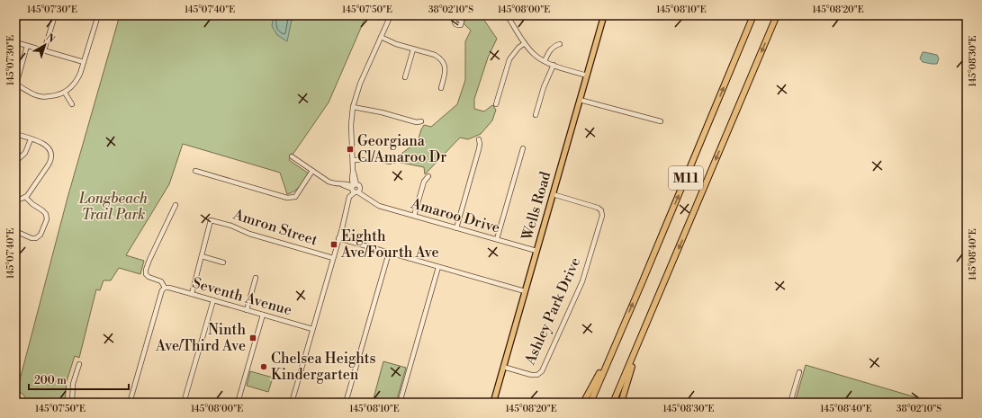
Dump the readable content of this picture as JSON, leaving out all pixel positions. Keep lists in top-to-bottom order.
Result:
{
  "streets": {
    "highway": ["M11"],
    "main road": ["Wells Road"],
    "street": [
      "Amaroo Drive",
      "Amron Street",
      "Seventh Avenue",
      "Ashley Park Drive"
    ]
  },
  "crossings": [
    ["Wells Road", "Amaroo Drive"],
    ["Wells Road", "Ashley Park Drive"]
  ],
  "parks": ["Longbeach Trail Park"],
  "places": {
    "transit": ["Georgiana Cl/Amaroo Dr", "Eighth Ave/Fourth Ave", "Ninth Ave/Third Ave"],
    "other": ["Chelsea Heights Kindergarten"]
  },
  "scale_bar": "200 m",
  "north": "top right",
  "coordinates": [
    "145°07'30\"E",
    "145°07'40\"E",
    "145°07'50\"E",
    "38°02'10\"S",
    "145°08'00\"E",
    "145°08'10\"E",
    "145°08'20\"E",
    "145°08'30\"E",
    "145°08'40\"E"
  ]
}
